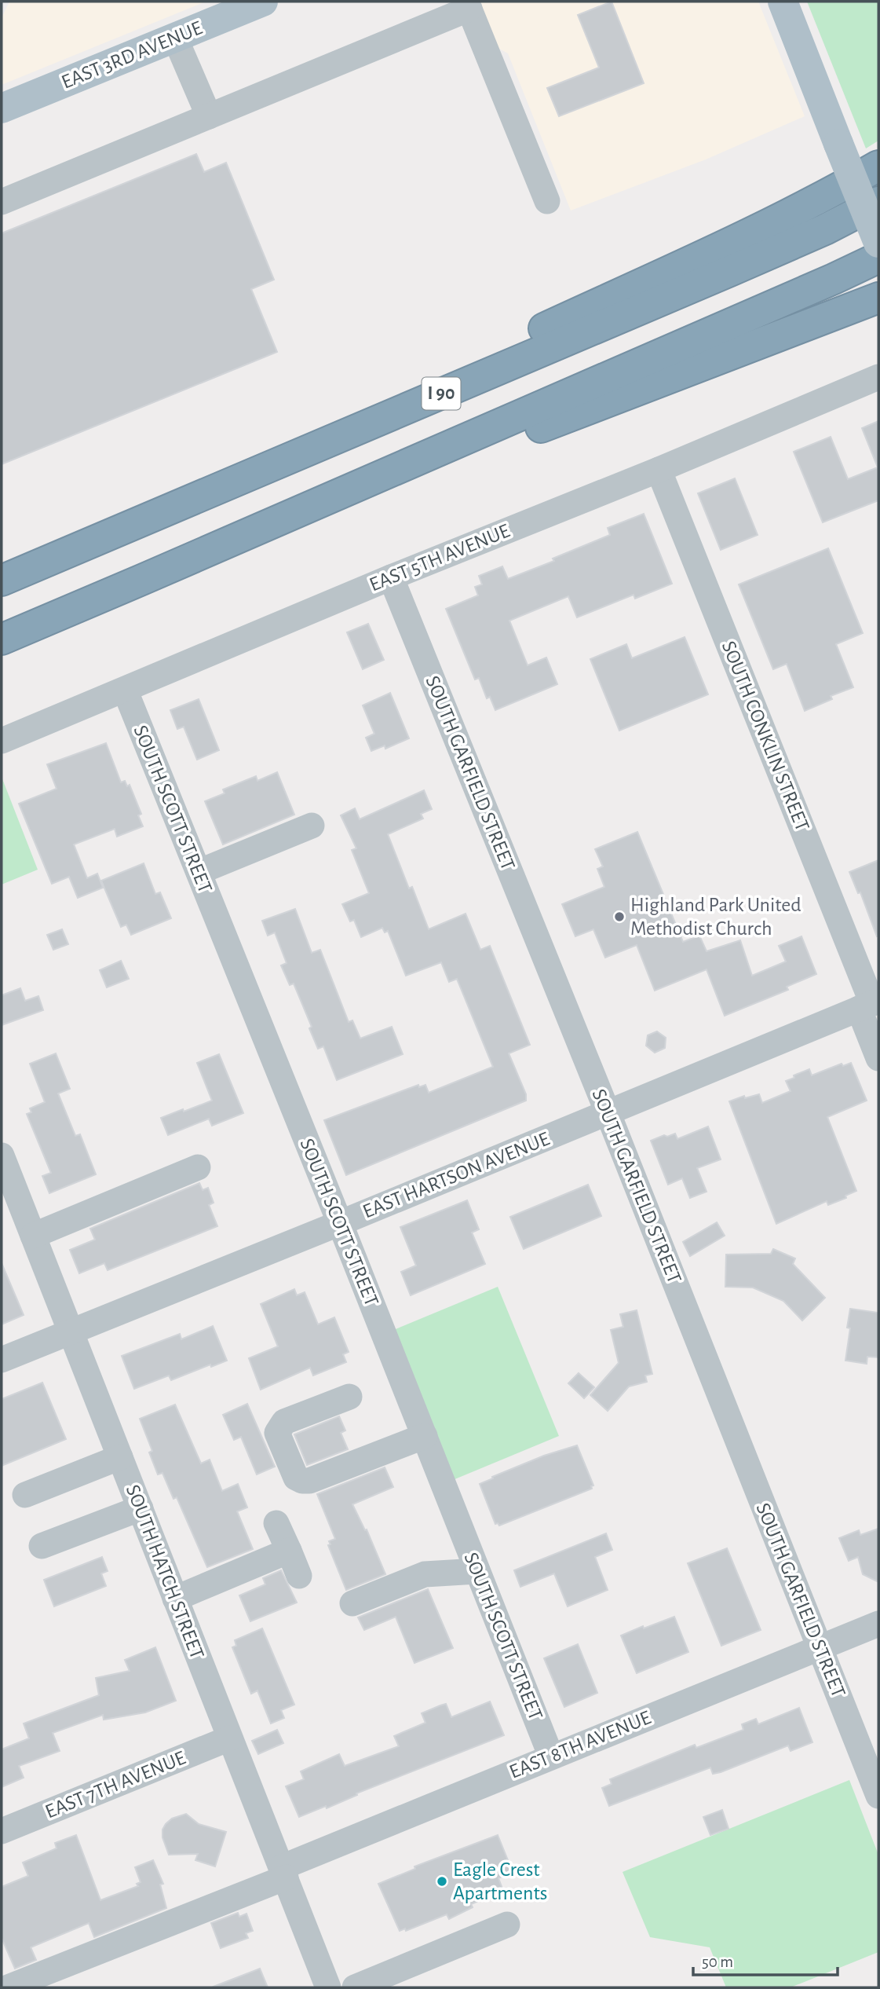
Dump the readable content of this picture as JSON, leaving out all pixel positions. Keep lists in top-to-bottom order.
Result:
{
  "streets": {
    "highway": ["I 90"],
    "main road": ["EAST 3RD AVENUE"],
    "street": [
      "EAST 5TH AVENUE",
      "SOUTH CONKLIN STREET",
      "SOUTH GARFIELD STREET",
      "SOUTH SCOTT STREET",
      "EAST HARTSON AVENUE",
      "SOUTH HATCH STREET",
      "EAST 8TH AVENUE",
      "EAST 7TH AVENUE"
    ]
  },
  "crossings": [
    ["EAST 5TH AVENUE", "SOUTH CONKLIN STREET"],
    ["EAST 5TH AVENUE", "SOUTH GARFIELD STREET"],
    ["EAST 5TH AVENUE", "SOUTH SCOTT STREET"],
    ["SOUTH CONKLIN STREET", "EAST HARTSON AVENUE"],
    ["SOUTH GARFIELD STREET", "EAST HARTSON AVENUE"],
    ["SOUTH GARFIELD STREET", "EAST 8TH AVENUE"],
    ["SOUTH SCOTT STREET", "EAST HARTSON AVENUE"],
    ["SOUTH SCOTT STREET", "EAST 8TH AVENUE"],
    ["EAST HARTSON AVENUE", "SOUTH HATCH STREET"],
    ["SOUTH HATCH STREET", "EAST 8TH AVENUE"],
    ["SOUTH HATCH STREET", "EAST 7TH AVENUE"]
  ],
  "places": ["Highland Park United Methodist Church", "Eagle Crest Apartments"],
  "scale_bar": "50 m"
}
